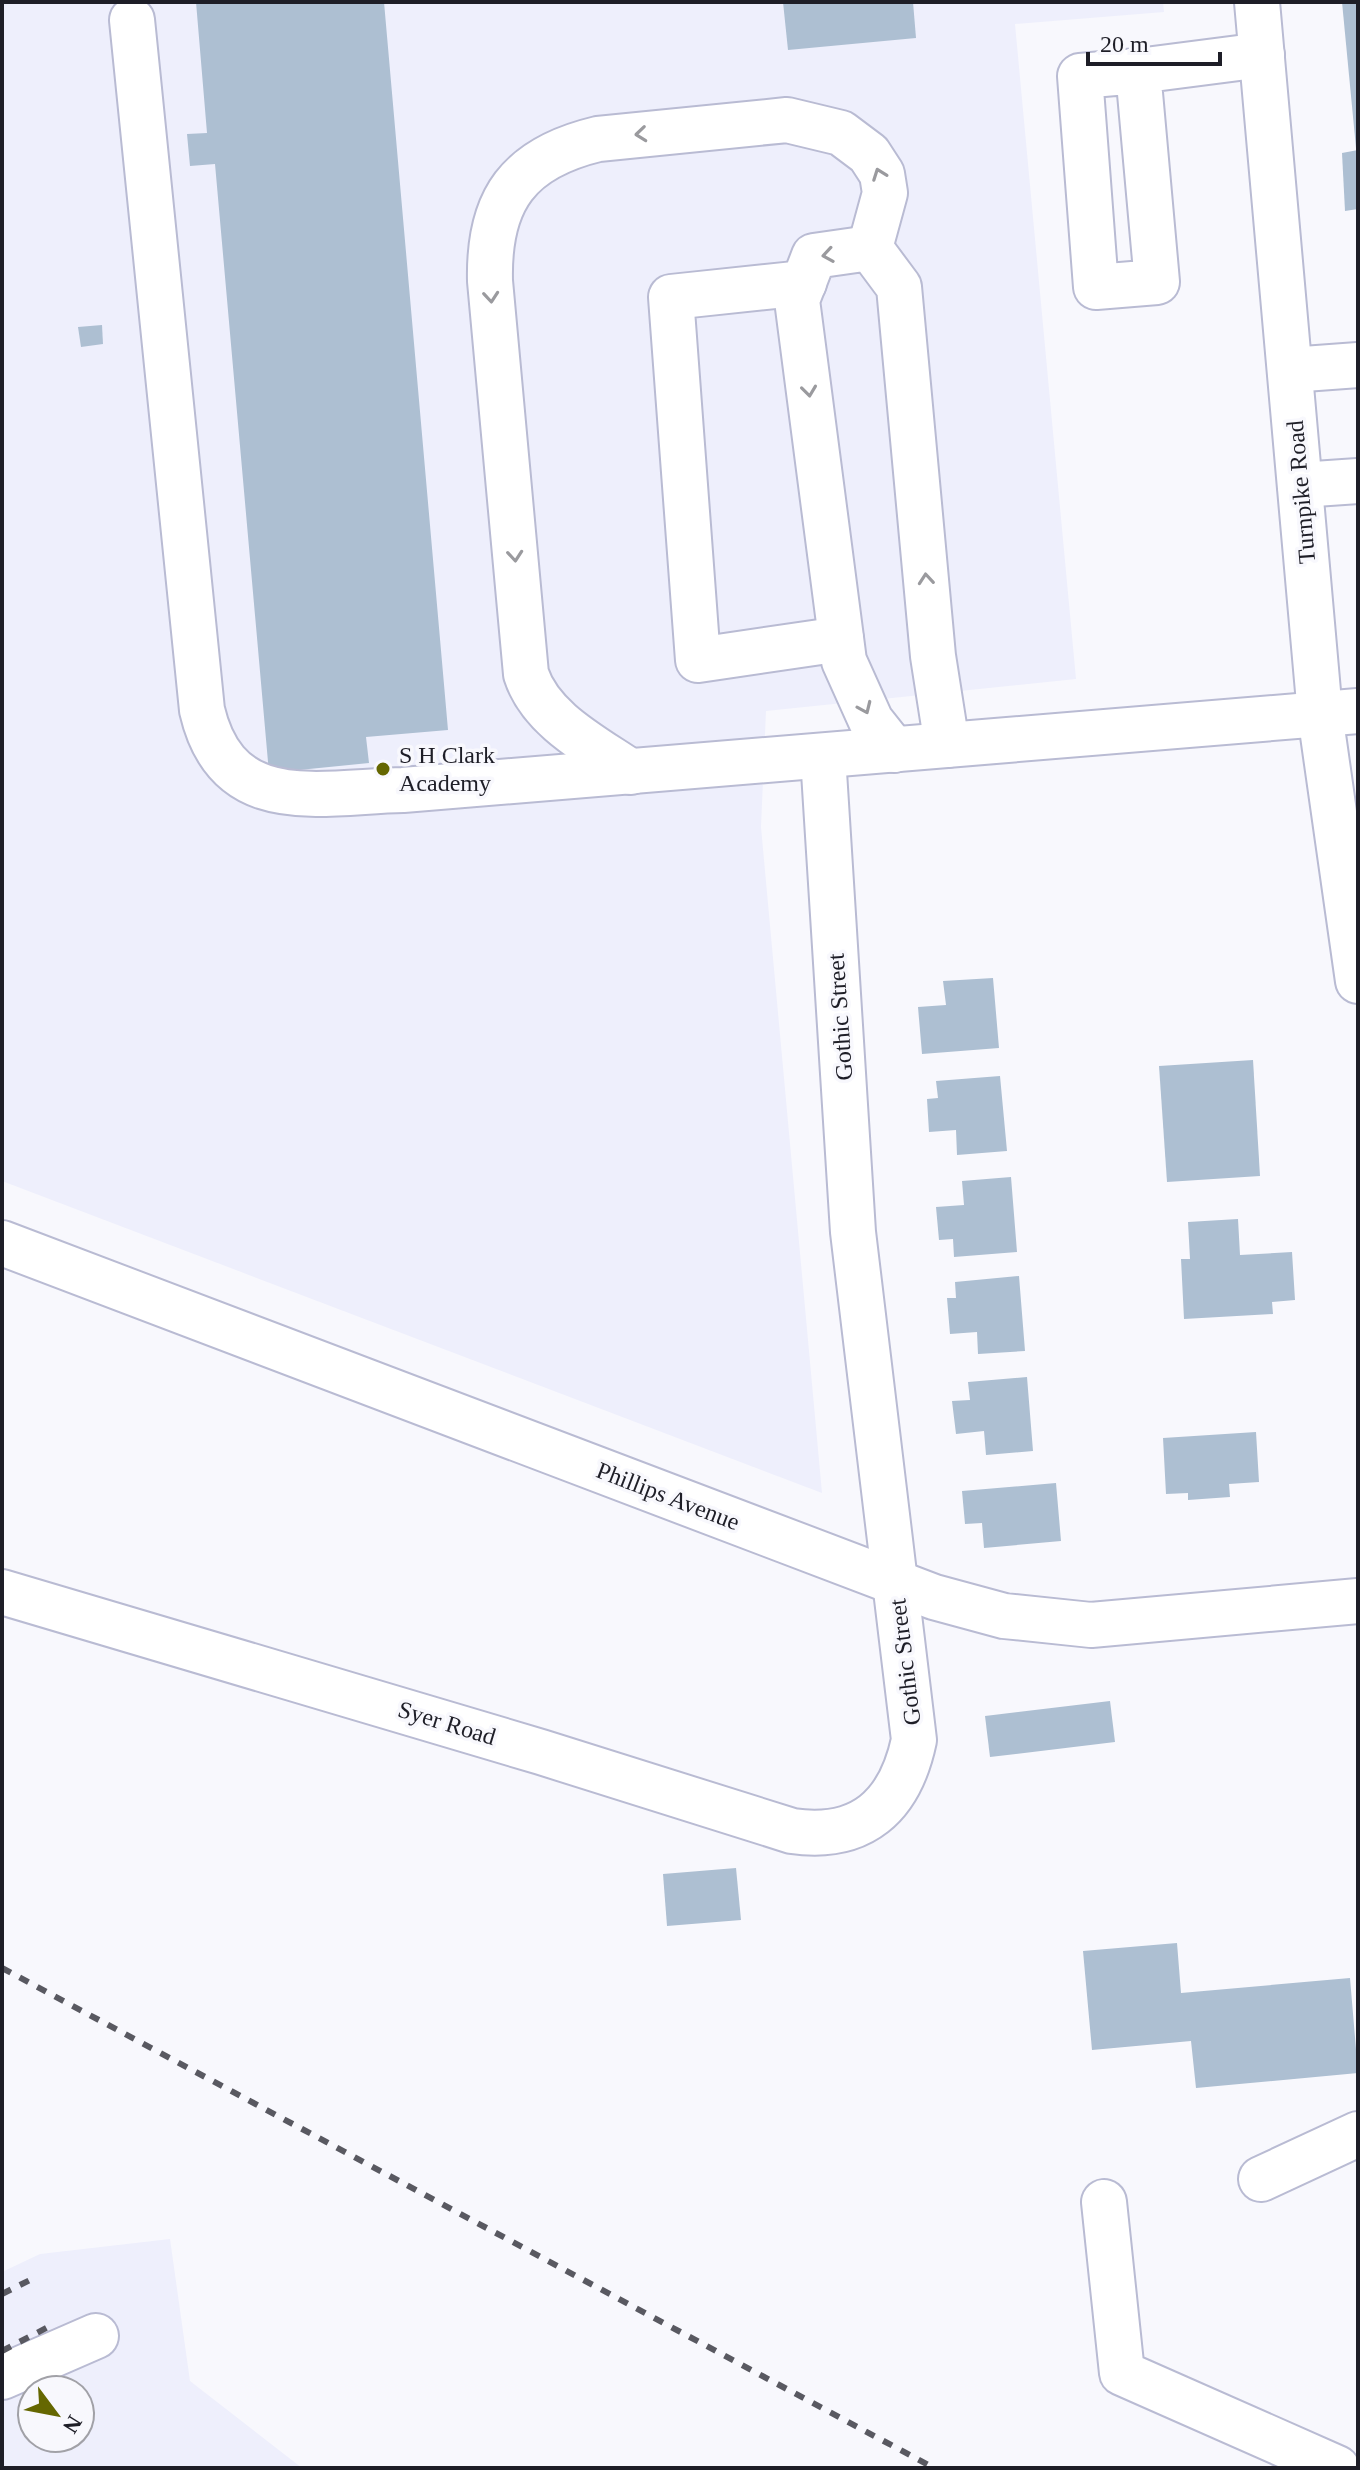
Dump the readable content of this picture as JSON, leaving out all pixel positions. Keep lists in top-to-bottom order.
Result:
{
  "streets": {
    "street": [
      "Turnpike Road",
      "Gothic Street",
      "Phillips Avenue",
      "Syer Road"
    ]
  },
  "crossings": [
    ["Gothic Street", "Phillips Avenue"],
    ["Gothic Street", "Syer Road"]
  ],
  "places": ["S H Clark Academy"],
  "scale_bar": "20 m",
  "north": "bottom right"
}
